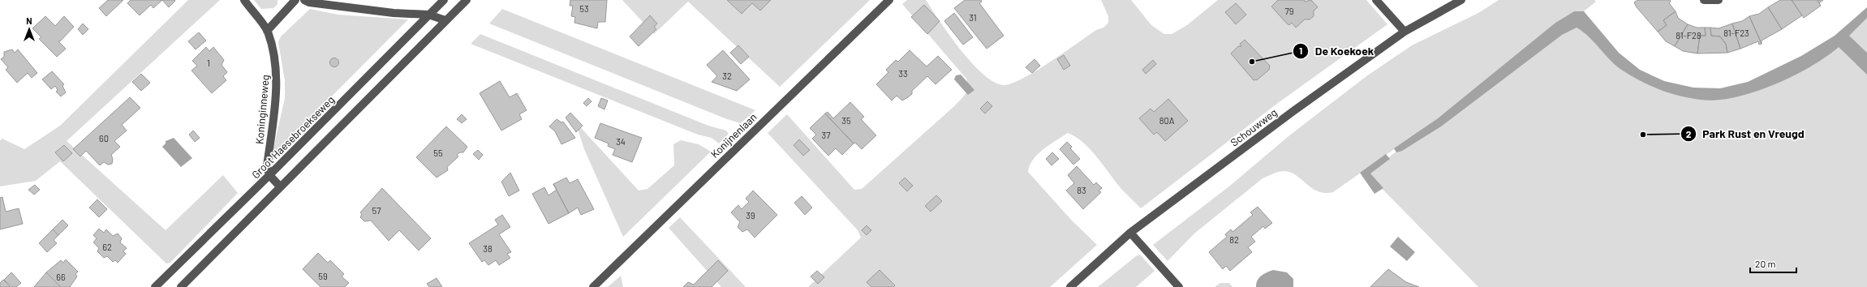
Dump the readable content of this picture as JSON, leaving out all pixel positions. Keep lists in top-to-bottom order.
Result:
{
  "streets": {
    "street": [
      "Koninginneweg",
      "Schouwweg",
      "Konijnenlaan",
      "Groot Haesebroekseweg"
    ]
  },
  "crossings": [
    ["Koninginneweg", "Groot Haesebroekseweg"]
  ],
  "places": ["De Koekoek", "Park Rust en Vreugd"],
  "house_numbers": [
    "53",
    "79",
    "31",
    "81-F23",
    "81-F28",
    "1",
    "33",
    "32",
    "35",
    "80A",
    "37",
    "60",
    "34",
    "55",
    "83",
    "57",
    "39",
    "82",
    "62",
    "38",
    "59",
    "66"
  ],
  "scale_bar": "20 m",
  "north": "top"
}
